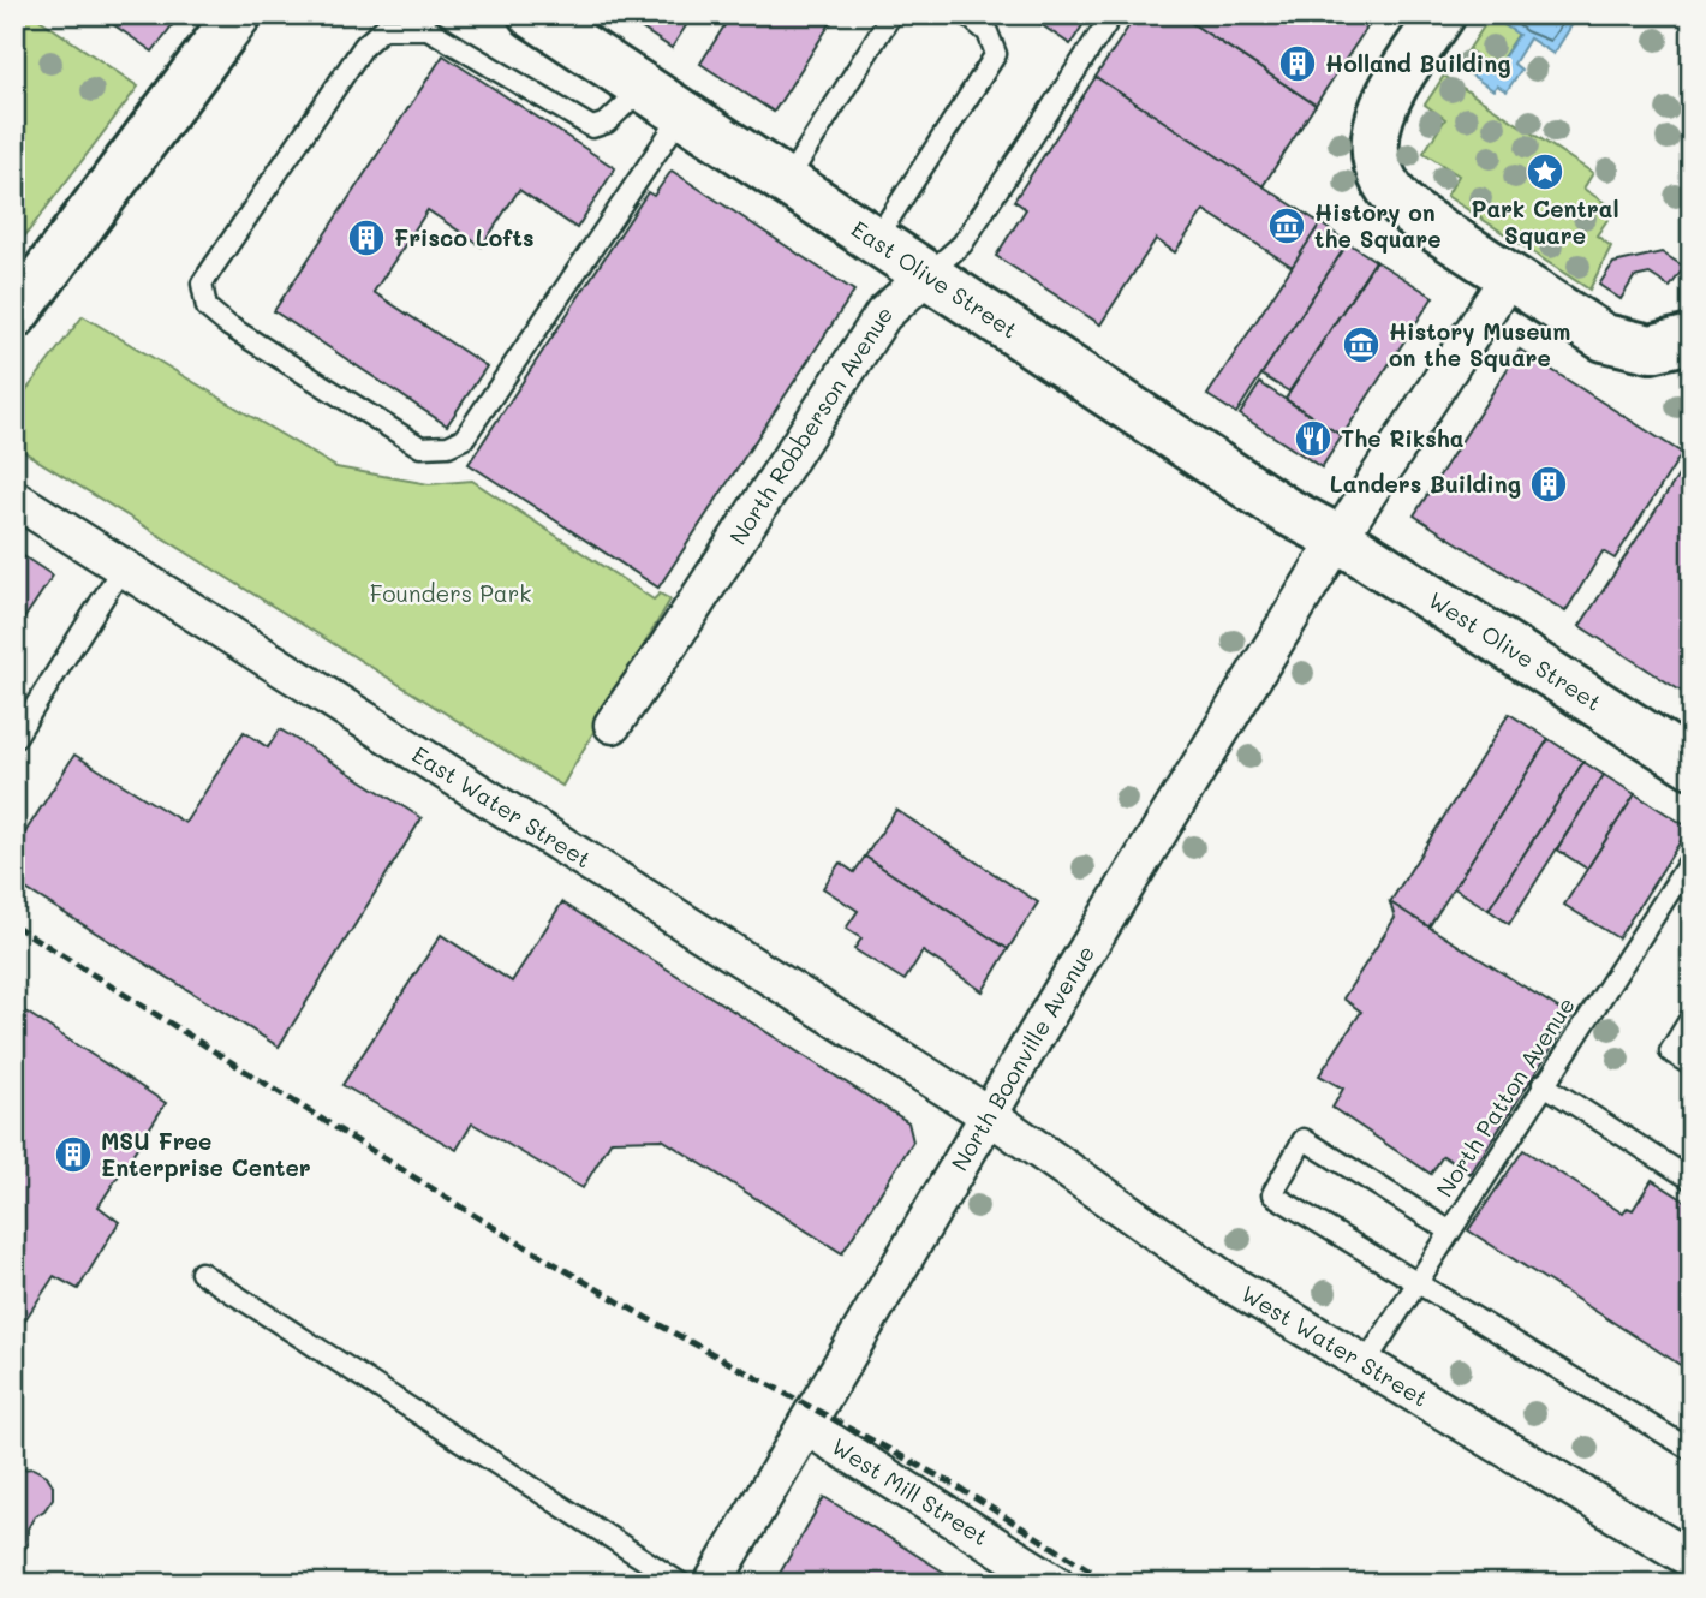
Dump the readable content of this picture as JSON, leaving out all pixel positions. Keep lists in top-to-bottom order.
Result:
{
  "streets": {
    "street": [
      "East Olive Street",
      "North Robberson Avenue",
      "West Olive Street",
      "East Water Street",
      "North Boonville Avenue",
      "West Water Street",
      "West Mill Street"
    ],
    "lane": ["North Patton Avenue"]
  },
  "crossings": [
    ["East Olive Street", "North Robberson Avenue"],
    ["East Olive Street", "West Olive Street"],
    ["East Olive Street", "North Boonville Avenue"],
    ["West Olive Street", "North Boonville Avenue"],
    ["East Water Street", "North Boonville Avenue"],
    ["East Water Street", "West Water Street"],
    ["North Boonville Avenue", "West Water Street"],
    ["North Boonville Avenue", "West Mill Street"],
    ["North Patton Avenue", "West Water Street"]
  ],
  "parks": ["Founders Park"],
  "places": {
    "building": [
      "Holland Building",
      "Frisco Lofts",
      "Landers Building",
      "MSU Free Enterprise Center"
    ],
    "place": ["Park Central Square"],
    "museum": ["History on the Square", "History Museum on the Square"],
    "restaurant": ["The Riksha"]
  }
}
